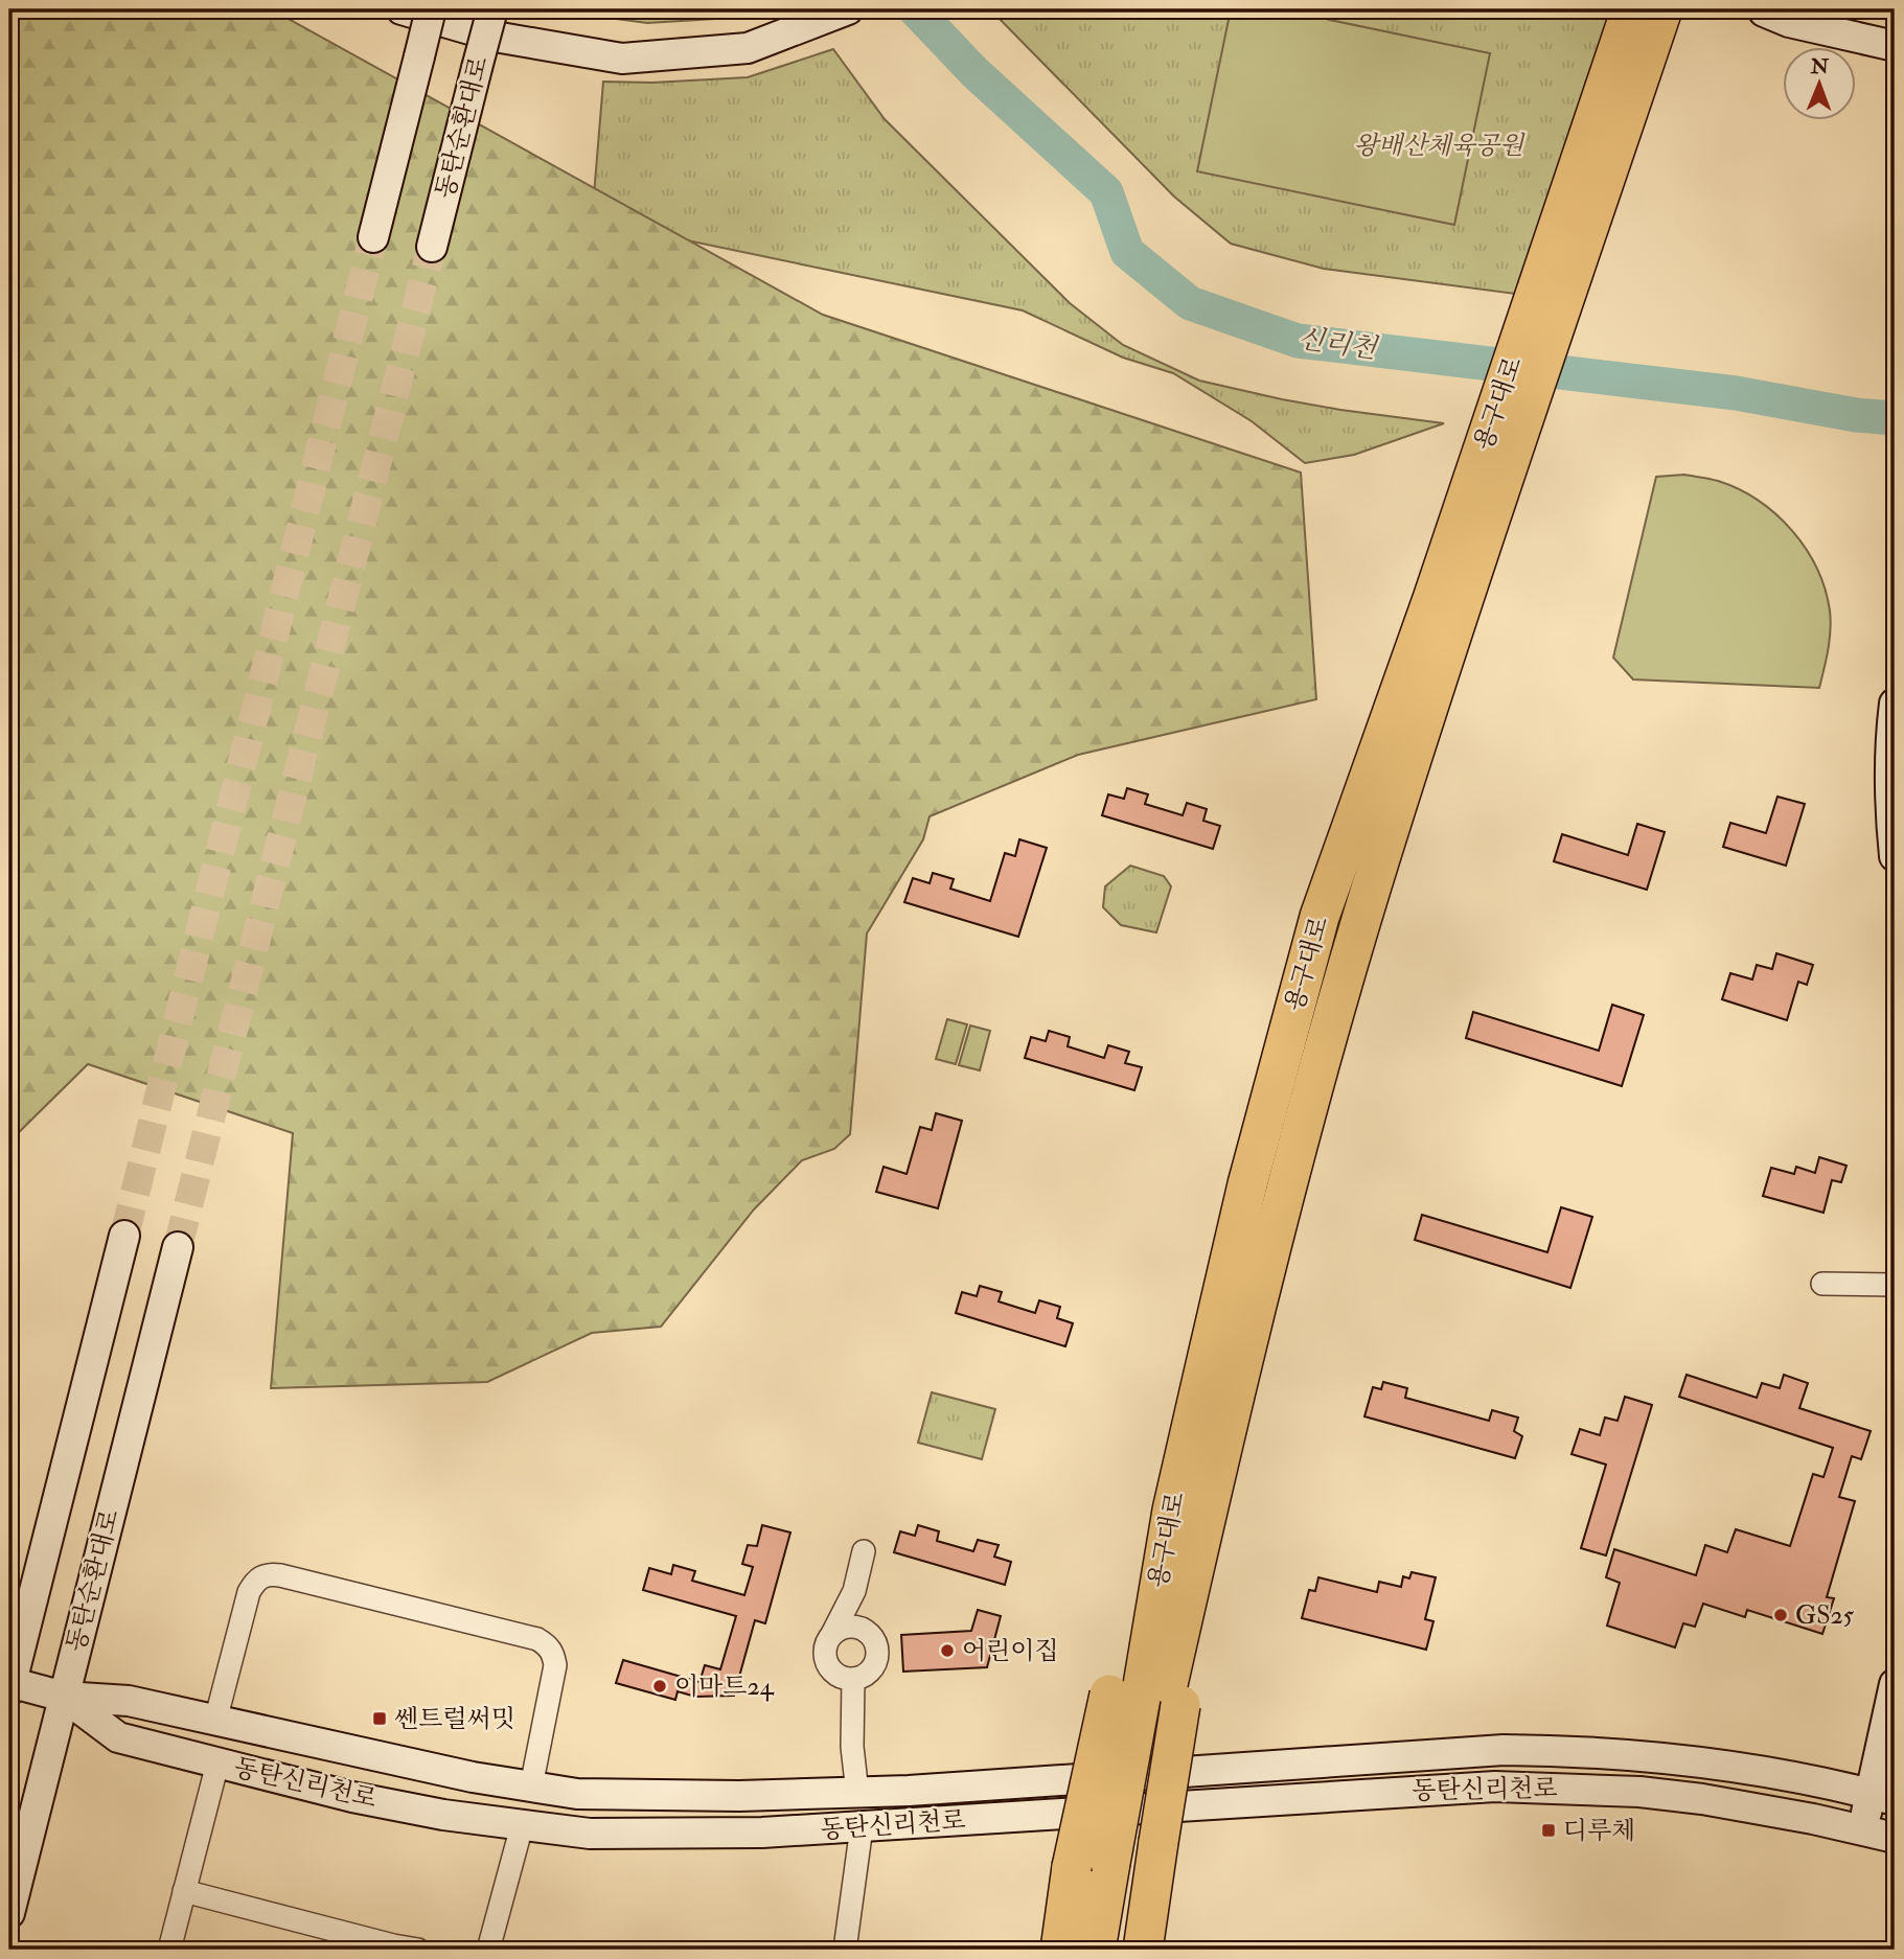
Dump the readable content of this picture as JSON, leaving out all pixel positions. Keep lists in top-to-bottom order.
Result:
{
  "streets": {
    "highway": ["용구대로"],
    "main road": ["동탄순환대로", "동탄신리천로"]
  },
  "crossings": [
    ["동탄순환대로", "동탄신리천로"]
  ],
  "water": ["신리천"],
  "parks": ["왕배산체육공원"],
  "places": {
    "other": ["GS25", "어린이집", "이마트24"],
    "transit": ["쎈트럴써밋", "디루체"]
  },
  "north": "top"
}
